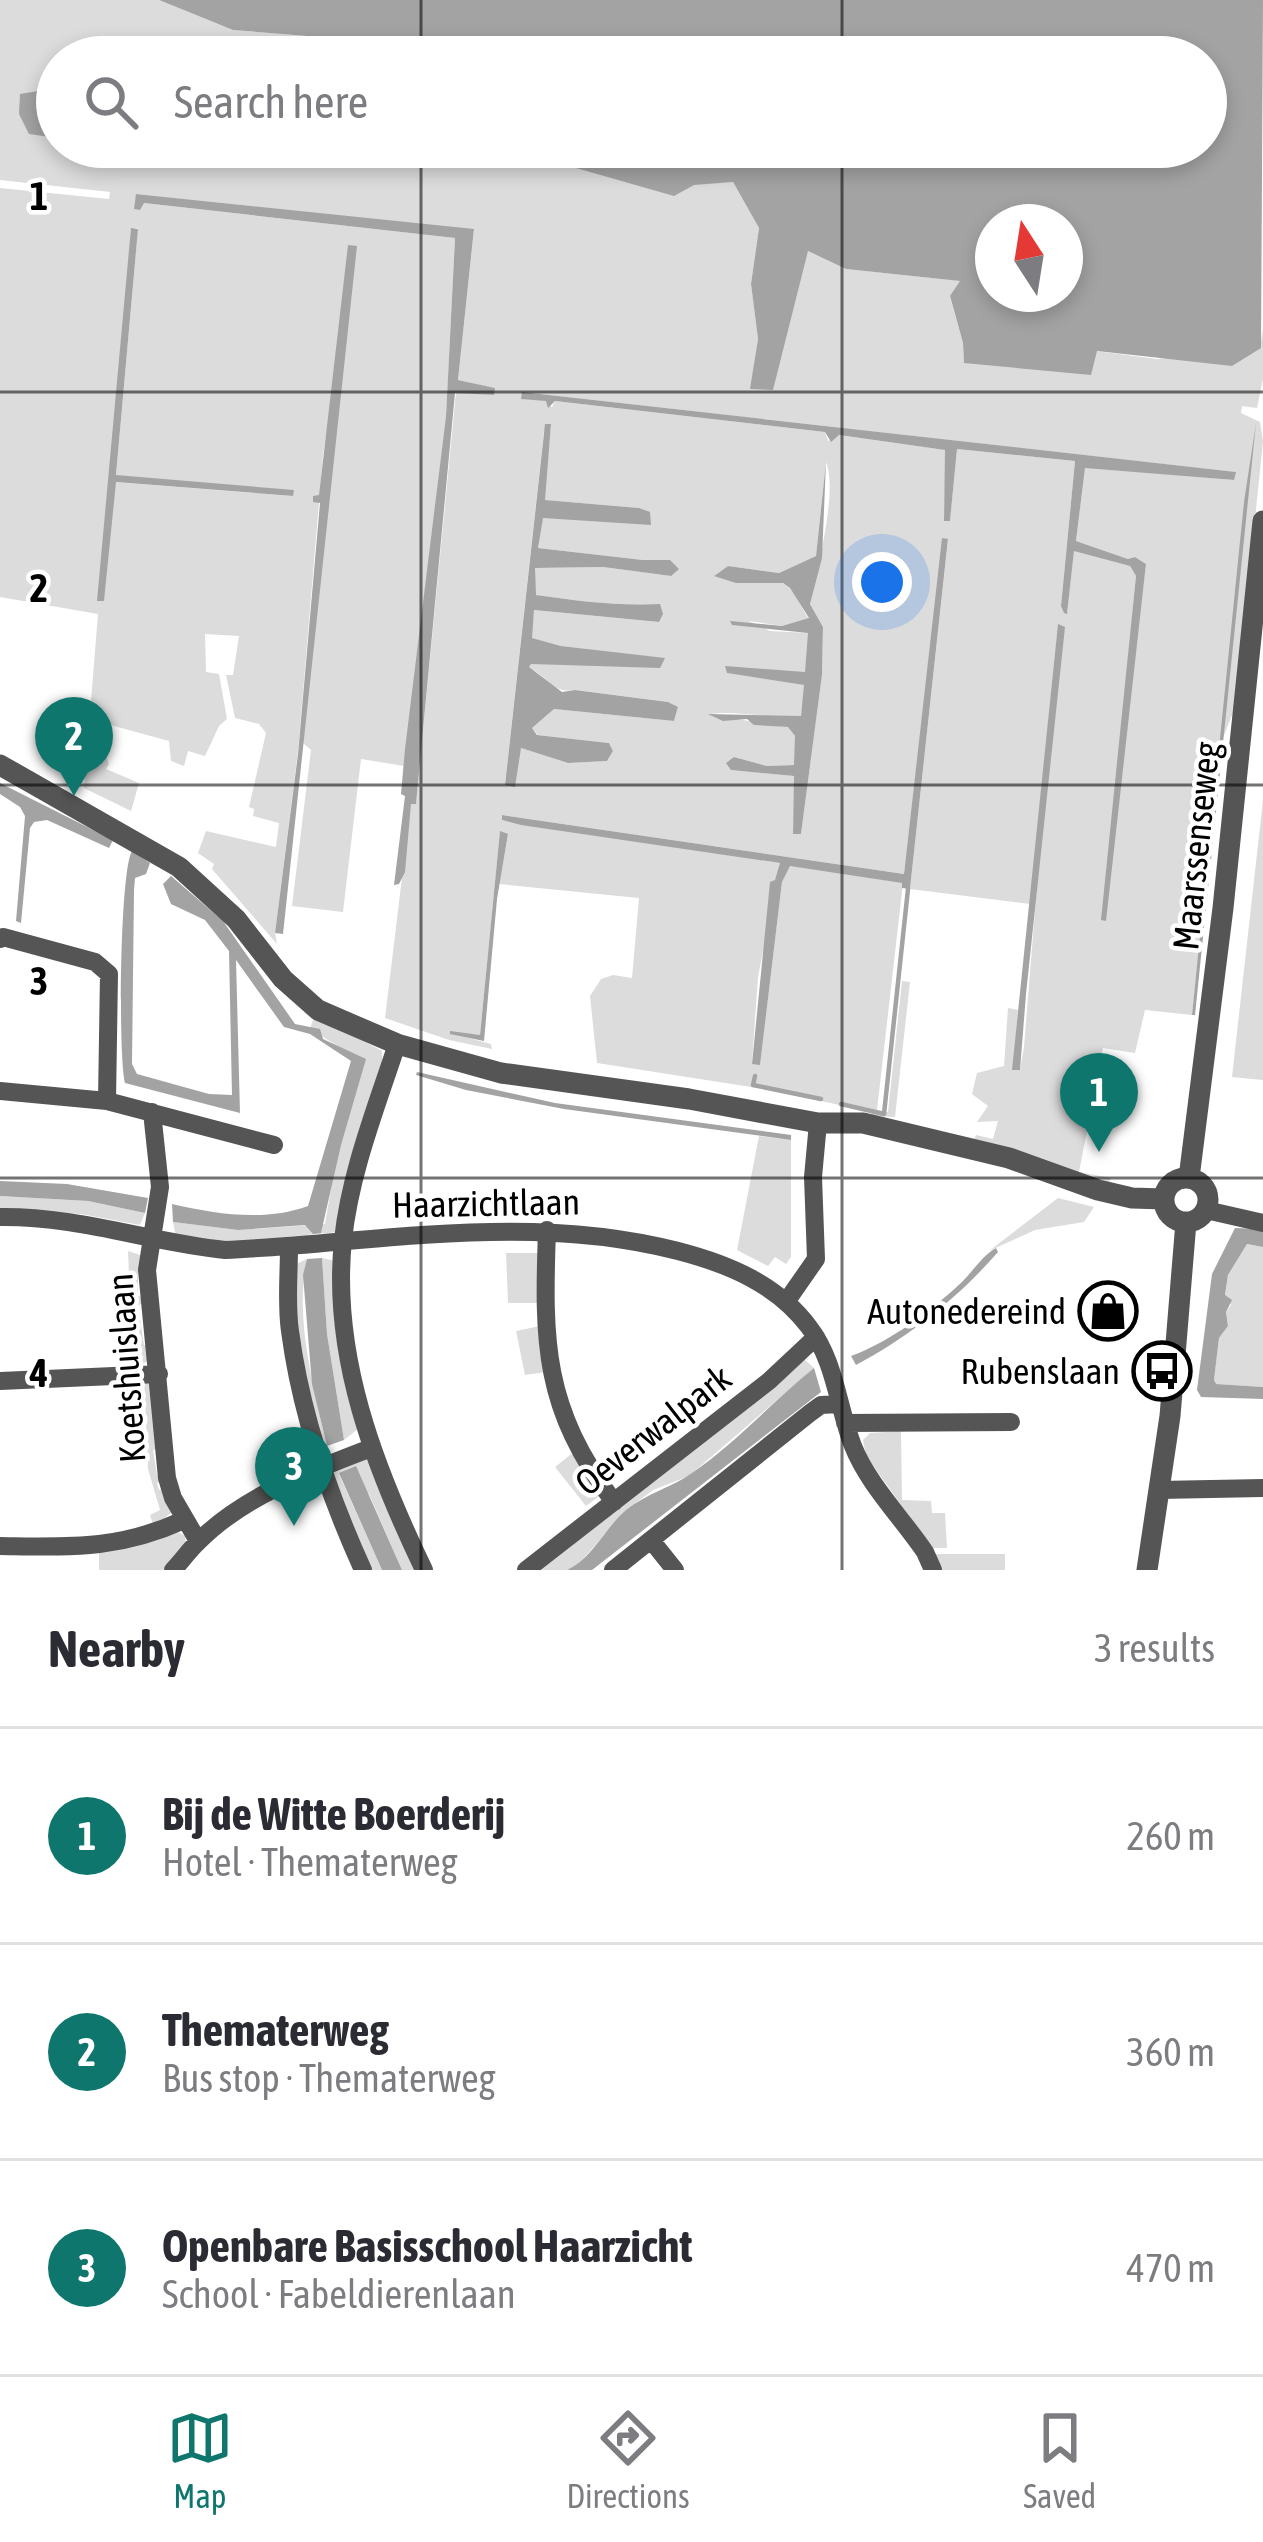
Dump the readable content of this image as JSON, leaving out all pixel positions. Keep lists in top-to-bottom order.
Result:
{
  "streets": {
    "street": [
      "Maarssenseweg",
      "Haarzichtlaan",
      "Koetshuislaan",
      "Oeverwalpark"
    ]
  },
  "crossings": [
    ["Haarzichtlaan", "Koetshuislaan"],
    ["Haarzichtlaan", "Oeverwalpark"]
  ],
  "places": {
    "shop": ["Autonedereind"],
    "bus stop": ["Rubenslaan"]
  },
  "north": "top",
  "page": {
    "search": "Search here",
    "pins": ["2", "1", "3"],
    "heading": ["Nearby", "3 results"],
    "list": [
      {
        "mark": "1",
        "name": "Bij de Witte Boerderij",
        "note": "Hotel · Thematerweg",
        "value": "260 m"
      },
      {
        "mark": "2",
        "name": "Thematerweg",
        "note": "Bus stop · Thematerweg",
        "value": "360 m"
      },
      {
        "mark": "3",
        "name": "Openbare Basisschool Haarzicht",
        "note": "School · Fabeldierenlaan",
        "value": "470 m"
      }
    ],
    "nav": ["Map", "Directions", "Saved"]
  },
  "grid": {
    "rows": [
      "1",
      "2",
      "3",
      "4"
    ]
  }
}
